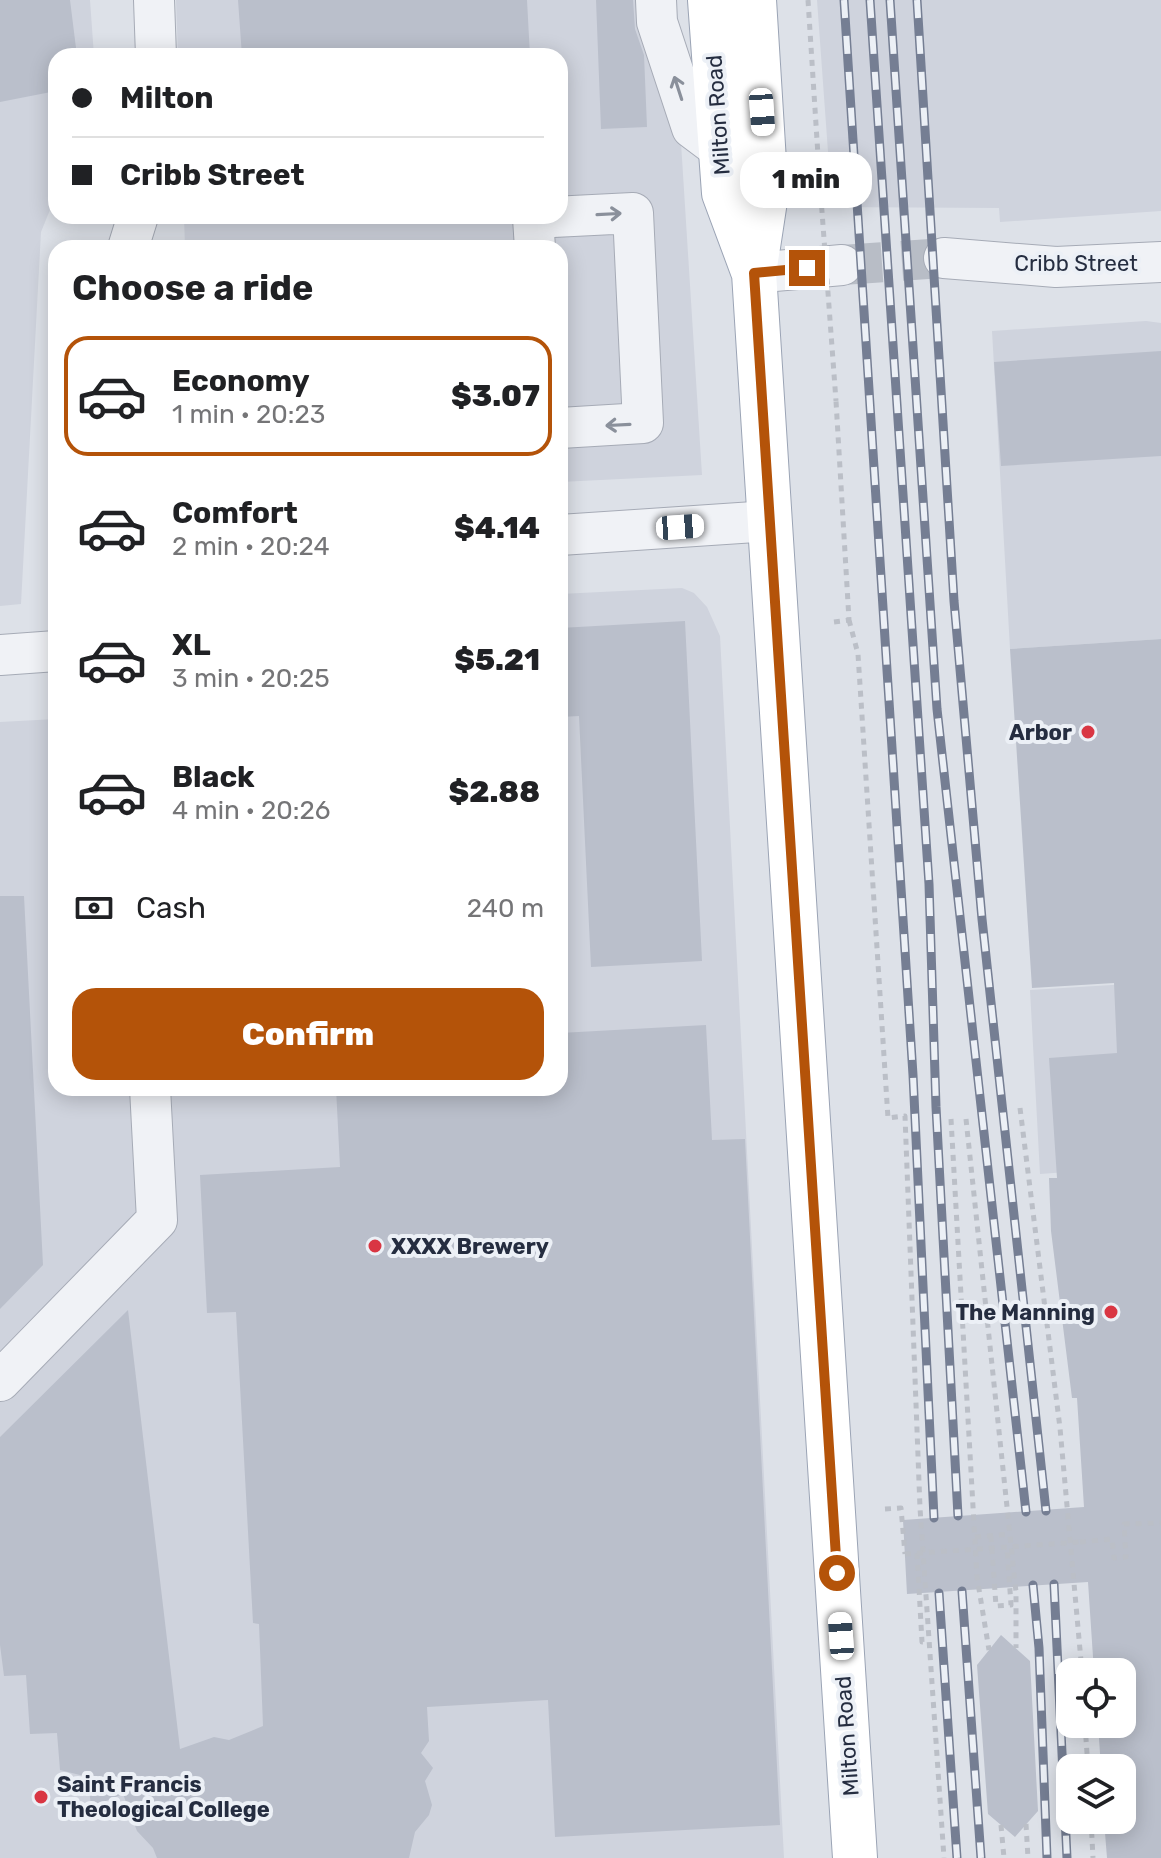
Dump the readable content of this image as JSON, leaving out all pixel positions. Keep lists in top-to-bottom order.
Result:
{
  "streets": {
    "main road": ["Milton Road"],
    "street": ["Cribb Street"]
  },
  "places": [
    "Arbor",
    "XXXX Brewery",
    "The Manning",
    "Saint Francis Theological College"
  ],
  "page": {
    "banner": ["Milton", "Cribb Street"],
    "bubble": "1 min",
    "heading": "Choose a ride",
    "list": [
      {
        "name": "Economy",
        "note": "1 min · 20:23",
        "value": "$3.07"
      },
      {
        "name": "Comfort",
        "note": "2 min · 20:24",
        "value": "$4.14"
      },
      {
        "name": "XL",
        "note": "3 min · 20:25",
        "value": "$5.21"
      },
      {
        "name": "Black",
        "note": "4 min · 20:26",
        "value": "$2.88"
      }
    ],
    "pay": ["Cash", "240 m"],
    "buttons": "Confirm"
  }
}
